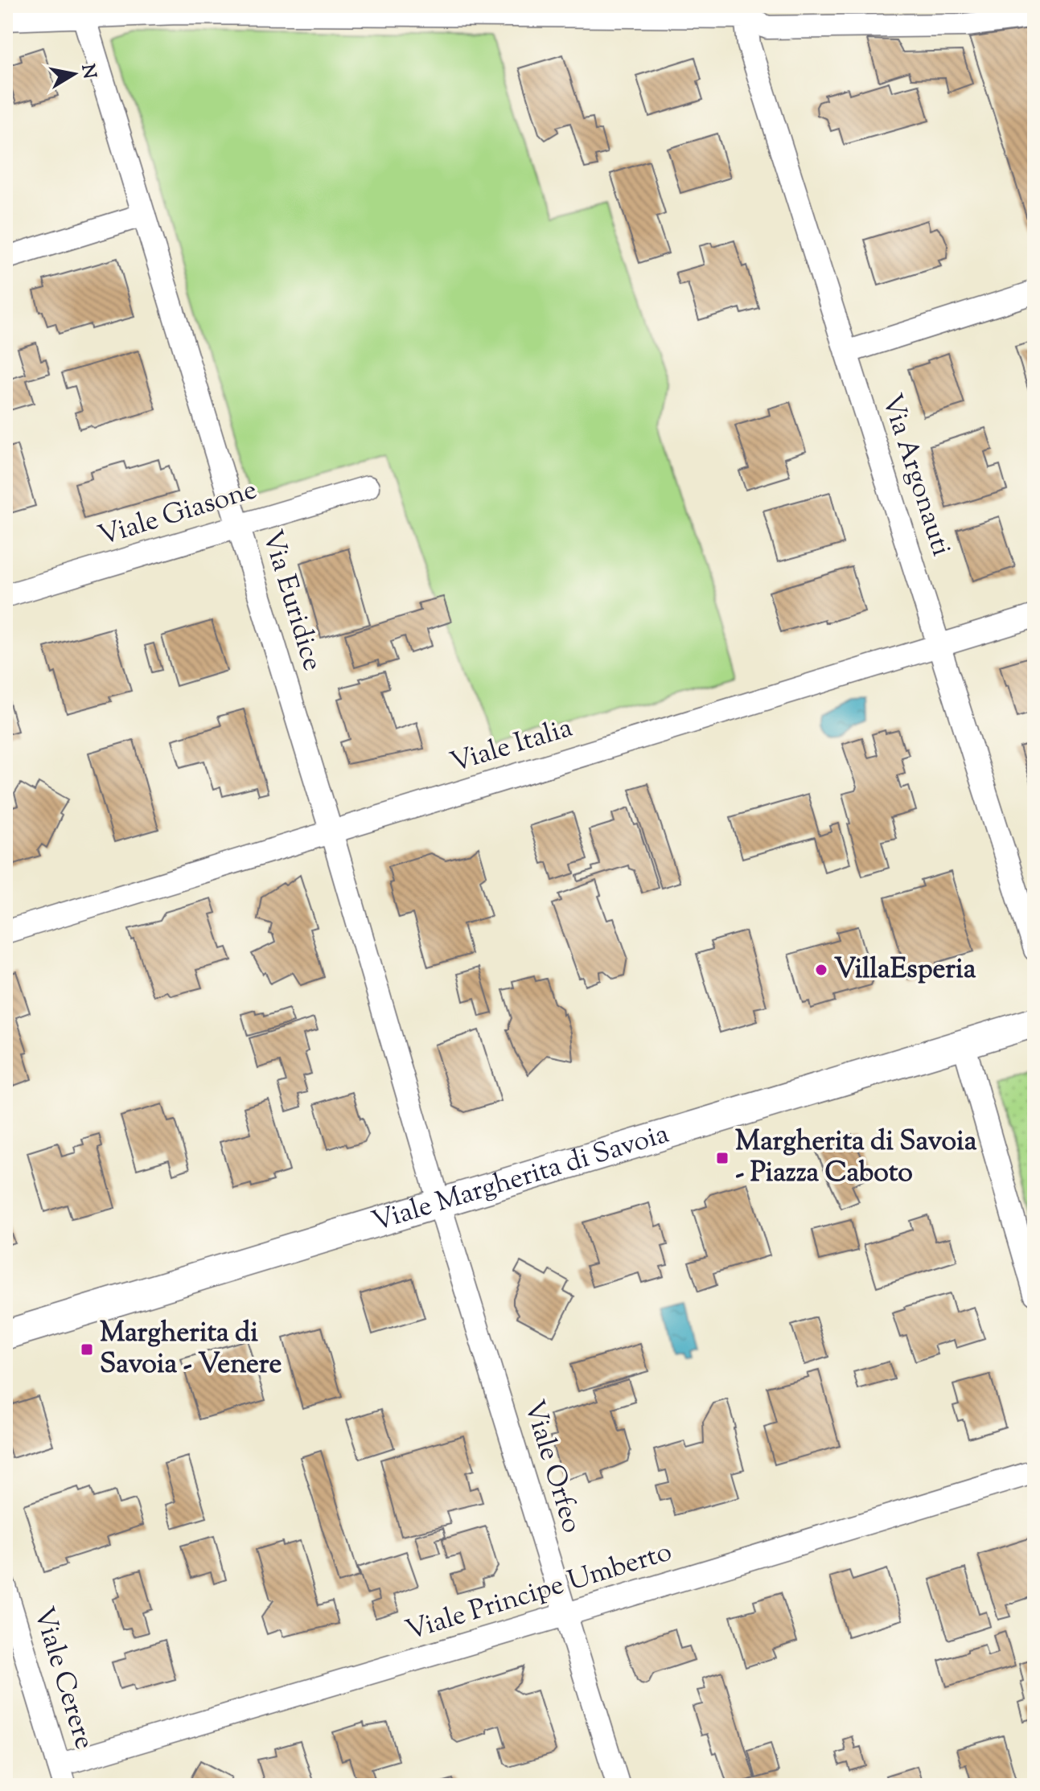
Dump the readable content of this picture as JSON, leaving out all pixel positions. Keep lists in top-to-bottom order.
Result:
{
  "streets": {
    "street": [
      "Via Argonauti",
      "Viale Giasone",
      "Via Euridice",
      "Viale Italia",
      "Viale Margherita di Savoia",
      "Viale Orfeo",
      "Viale Principe Umberto",
      "Viale Cerere"
    ]
  },
  "crossings": [
    ["Via Argonauti", "Viale Italia"],
    ["Viale Giasone", "Via Euridice"],
    ["Via Euridice", "Viale Italia"],
    ["Via Euridice", "Viale Margherita di Savoia"],
    ["Via Euridice", "Viale Orfeo"],
    ["Viale Margherita di Savoia", "Viale Orfeo"],
    ["Viale Orfeo", "Viale Principe Umberto"],
    ["Viale Principe Umberto", "Viale Cerere"]
  ],
  "places": {
    "other": ["VillaEsperia"],
    "transit": ["Margherita di Savoia - Piazza Caboto", "Margherita di Savoia - Venere"]
  },
  "north": "right"
}
